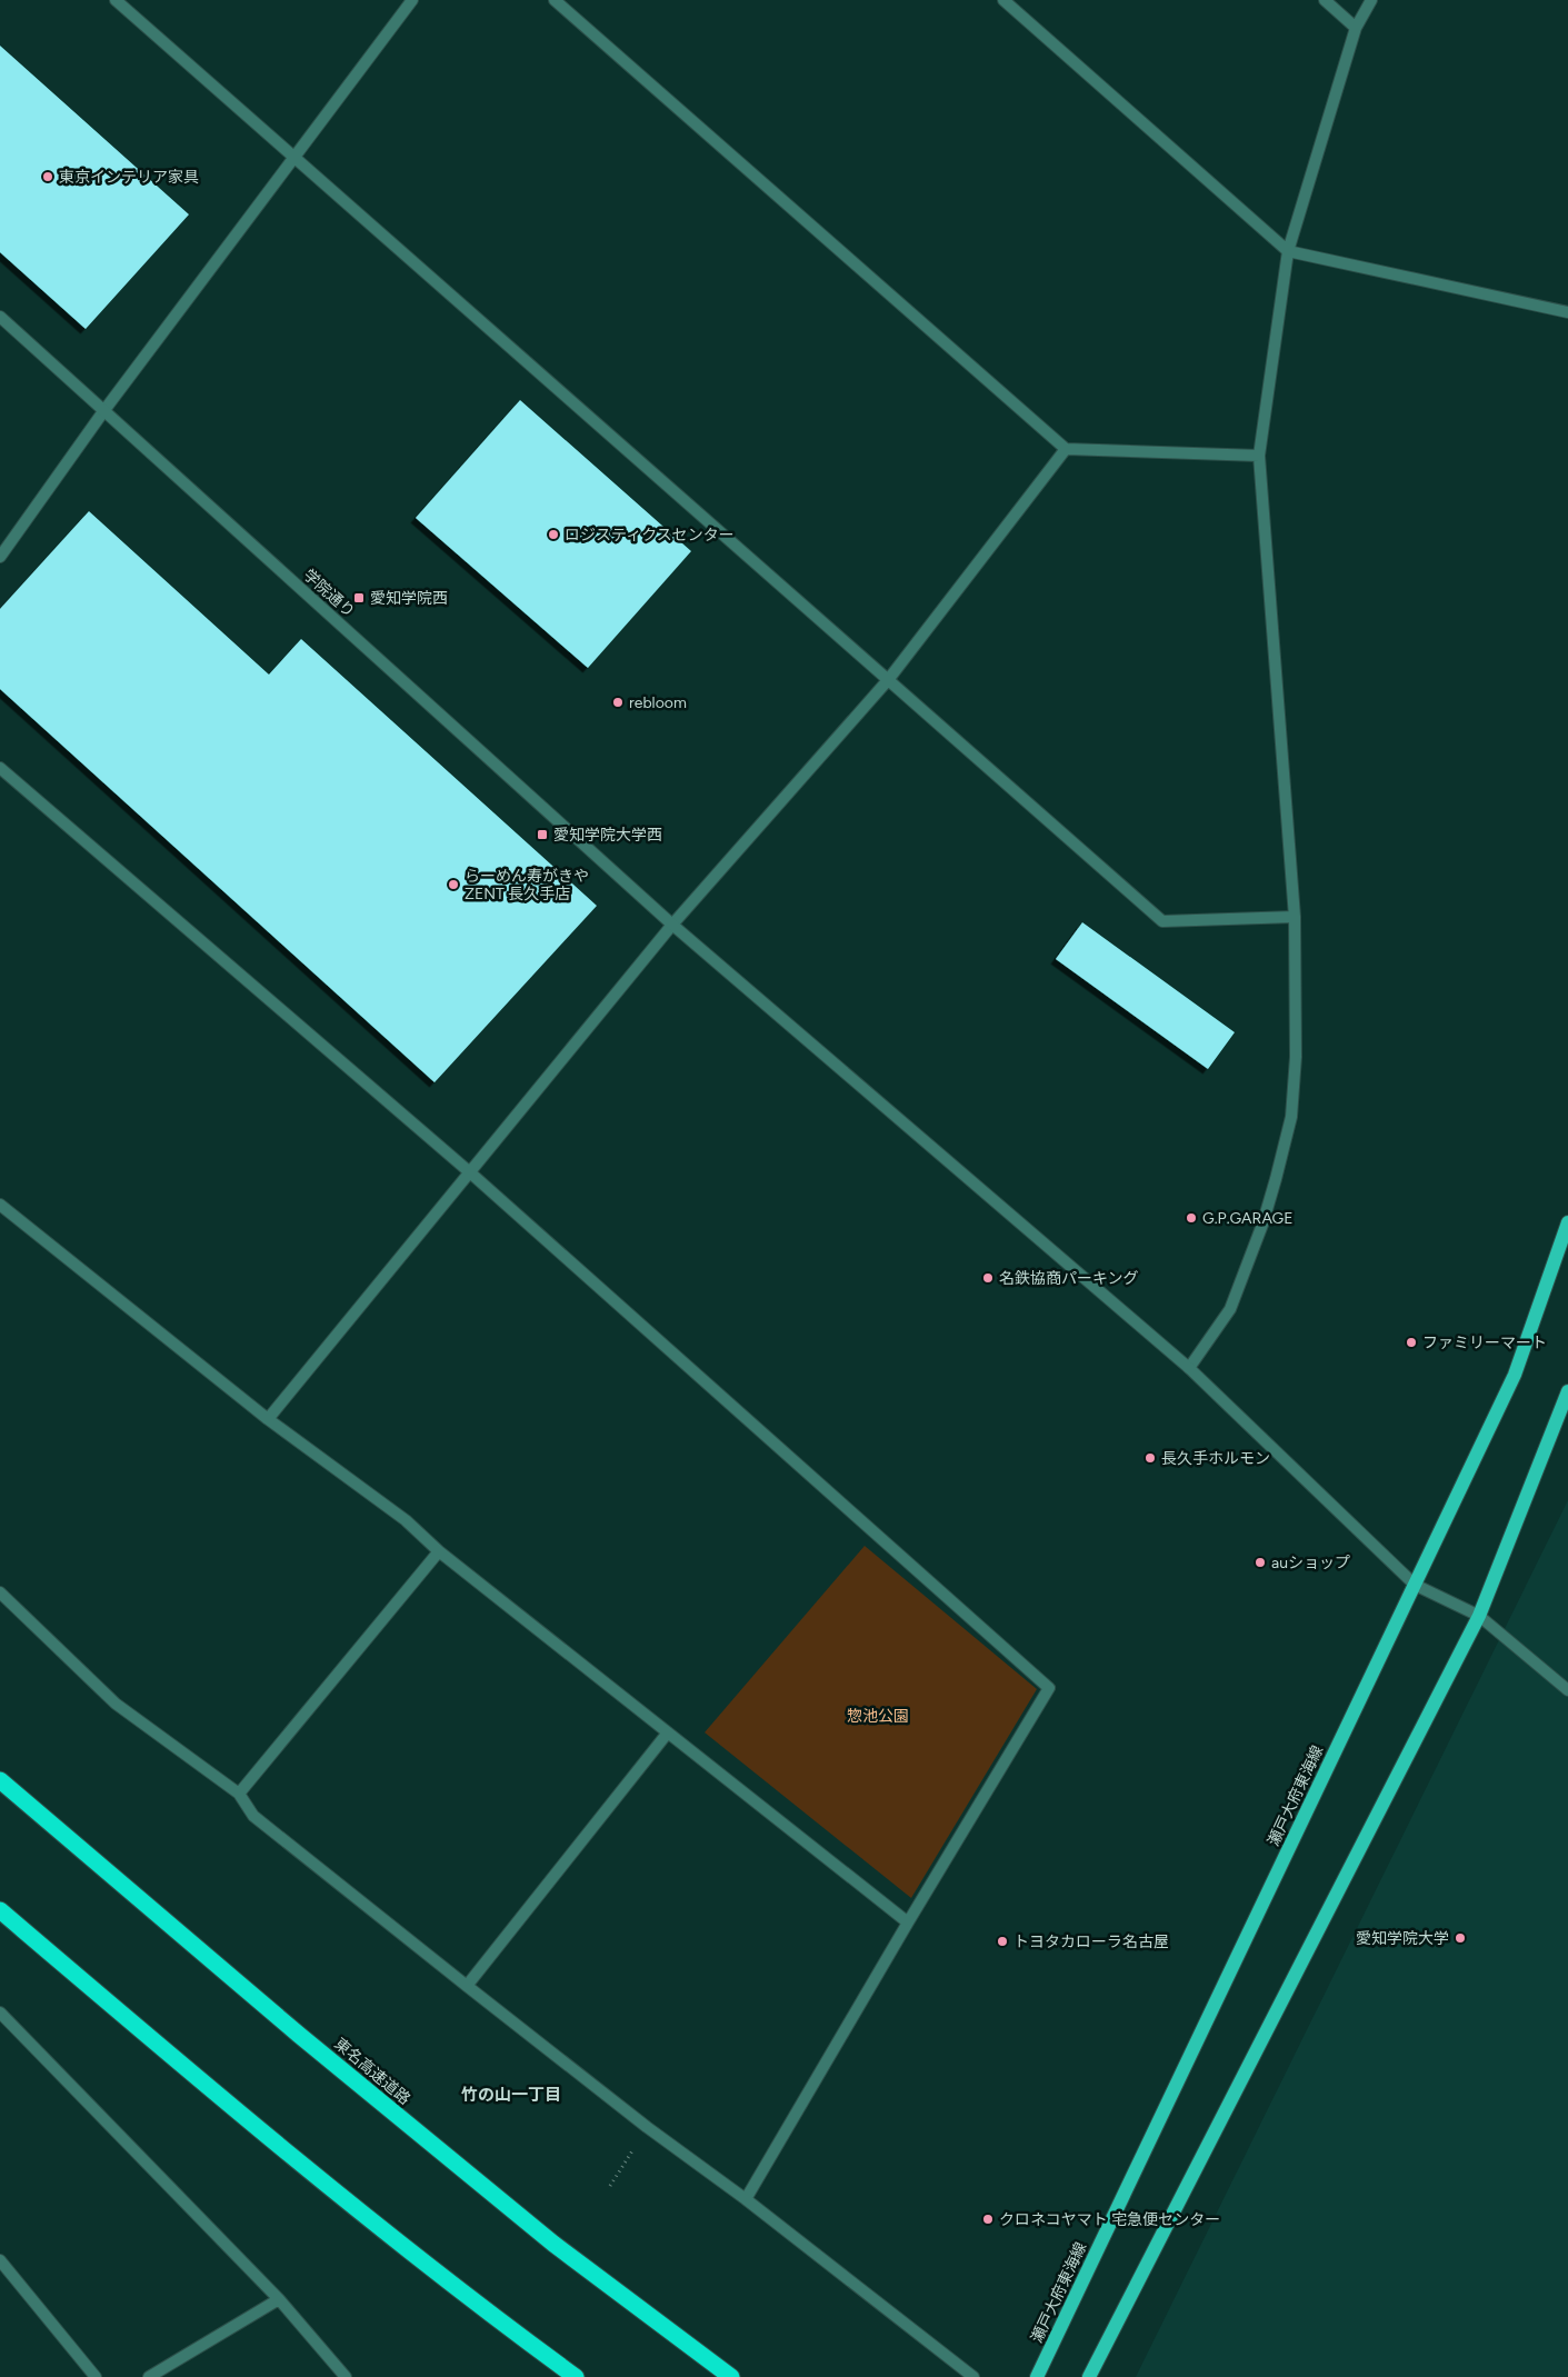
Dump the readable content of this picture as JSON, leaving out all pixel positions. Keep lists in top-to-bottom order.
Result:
{
  "streets": {
    "highway": ["東名高速道路"],
    "main road": ["瀬戸大府東海線"],
    "street": ["学院通り"]
  },
  "crossings": [
    ["学院通り", "瀬戸大府東海線"]
  ],
  "districts": ["竹の山一丁目"],
  "parks": ["惣池公園"],
  "places": {
    "other": [
      "東京インテリア家具",
      "ロジスティクスセンター",
      "rebloom",
      "らーめん寿がきや ZENT 長久手店",
      "G.P.GARAGE",
      "名鉄協商パーキング",
      "ファミリーマート",
      "長久手ホルモン",
      "auショップ",
      "愛知学院大学",
      "トヨタカローラ名古屋",
      "クロネコヤマト 宅急便センター"
    ],
    "transit": ["愛知学院西", "愛知学院大学西"]
  }
}
